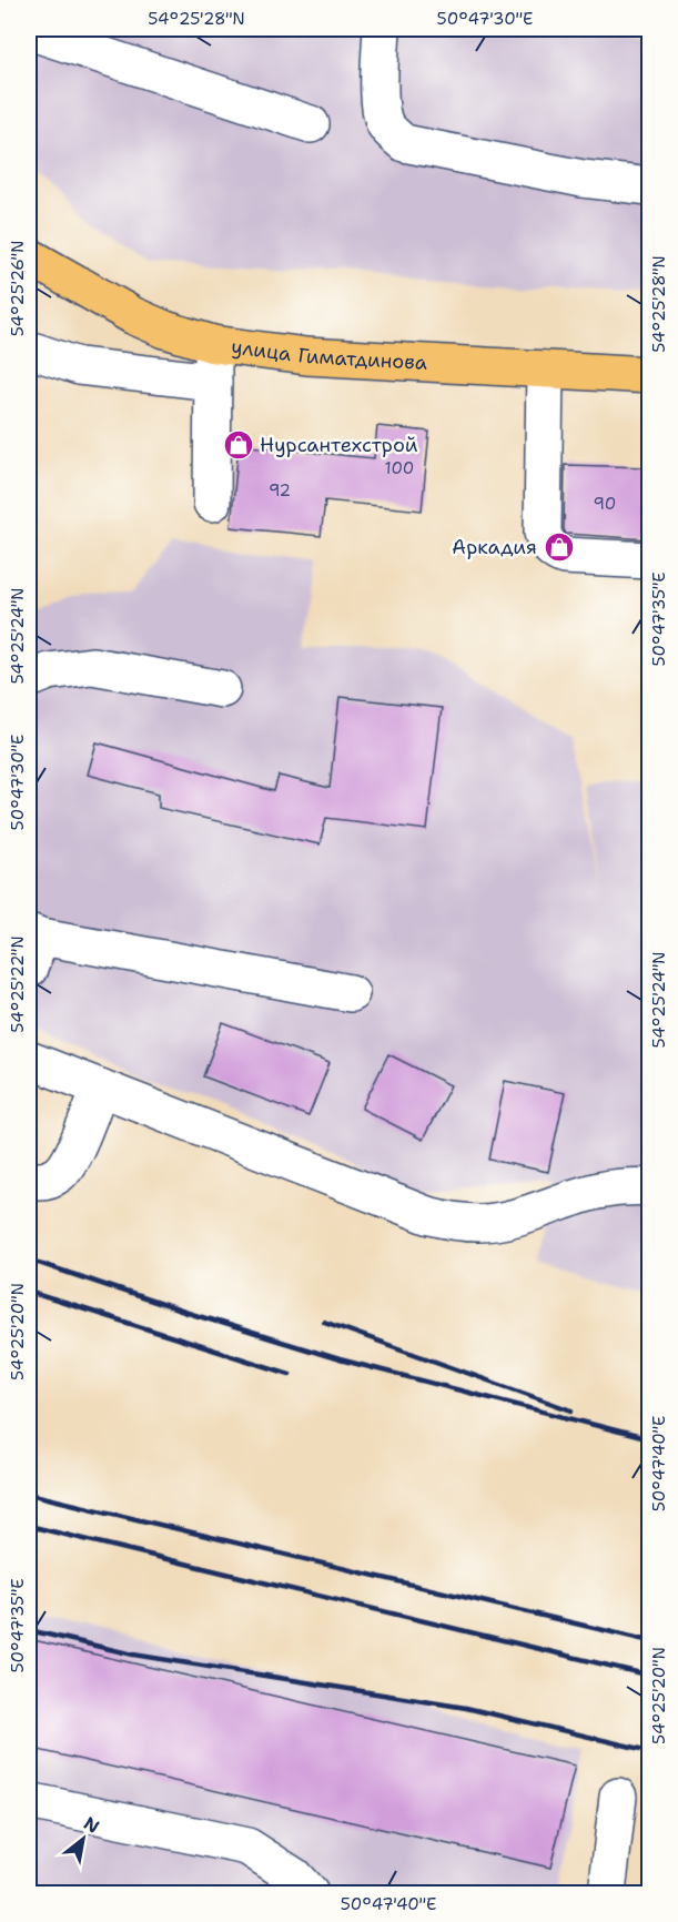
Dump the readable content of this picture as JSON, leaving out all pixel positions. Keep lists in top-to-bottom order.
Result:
{
  "streets": {
    "main road": ["улица Гиматдинова"]
  },
  "places": {
    "shop": ["Нурсантехстрой", "Аркадия"]
  },
  "house_numbers": ["100", "92", "90"],
  "north": "top right",
  "coordinates": [
    "54°25'28\"N",
    "50°47'30\"E",
    "54°25'26\"N",
    "50°47'35\"E",
    "54°25'24\"N",
    "54°25'22\"N",
    "54°25'20\"N",
    "50°47'40\"E"
  ]
}
